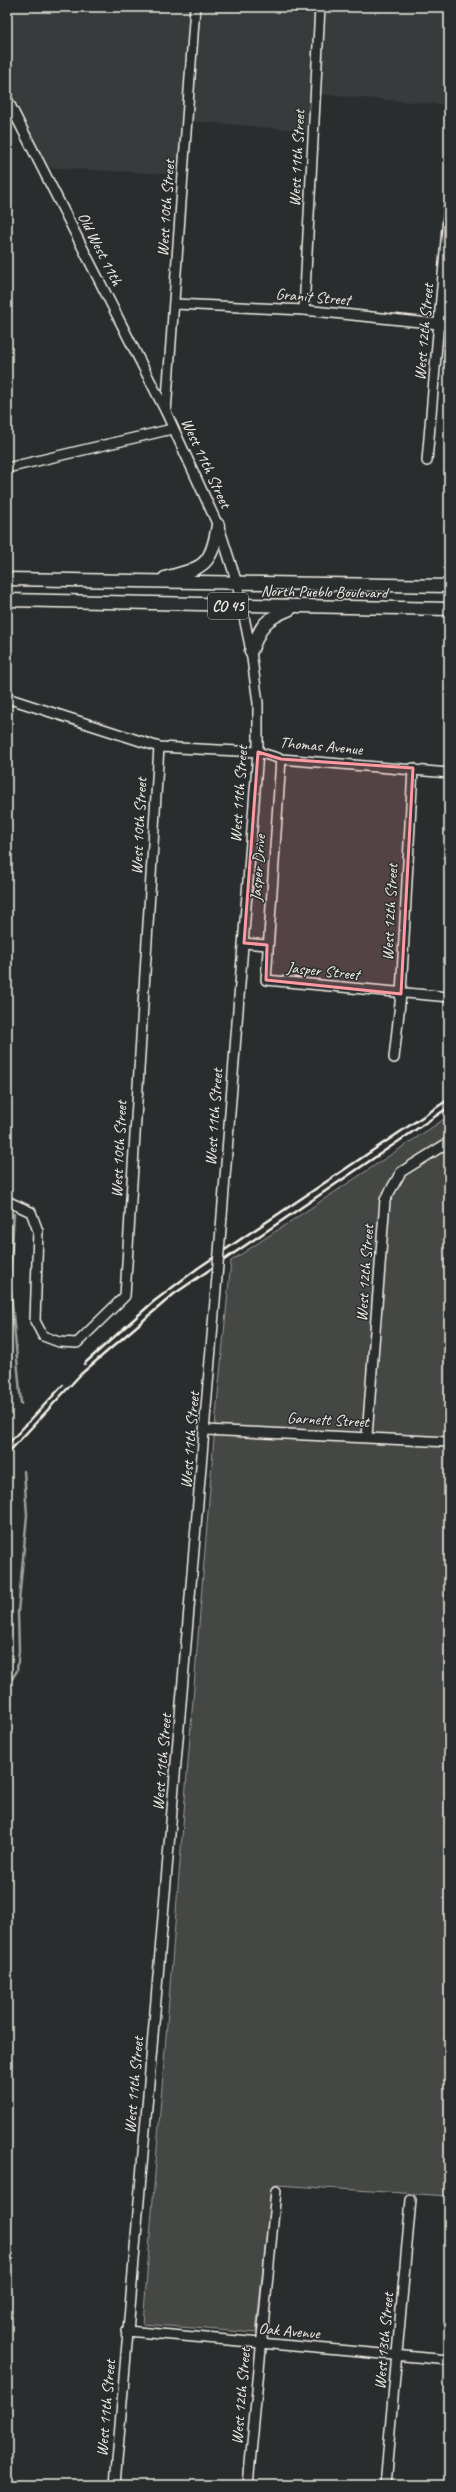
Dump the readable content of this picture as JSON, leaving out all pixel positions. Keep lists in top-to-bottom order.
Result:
{
  "streets": {
    "main road": ["North Pueblo Boulevard", "CO 45"],
    "street": [
      "West 11th Street",
      "West 10th Street",
      "Old West 11th",
      "Granit Street",
      "West 12th Street",
      "Thomas Avenue",
      "Jasper Drive",
      "Jasper Street",
      "Garnett Street",
      "Oak Avenue",
      "West 13th Street"
    ]
  },
  "crossings": [
    ["West 11th Street", "West 10th Street"],
    ["West 11th Street", "Old West 11th"],
    ["West 11th Street", "Granit Street"],
    ["West 11th Street", "North Pueblo Boulevard"],
    ["West 11th Street", "Thomas Avenue"],
    ["West 11th Street", "Garnett Street"],
    ["West 11th Street", "Oak Avenue"],
    ["West 10th Street", "Old West 11th"],
    ["West 10th Street", "Granit Street"],
    ["West 10th Street", "Thomas Avenue"],
    ["Granit Street", "West 12th Street"],
    ["West 12th Street", "Thomas Avenue"],
    ["West 12th Street", "Jasper Street"],
    ["West 12th Street", "Garnett Street"],
    ["West 12th Street", "Oak Avenue"],
    ["Thomas Avenue", "Jasper Drive"],
    ["Jasper Drive", "Jasper Street"],
    ["Oak Avenue", "West 13th Street"]
  ]
}
